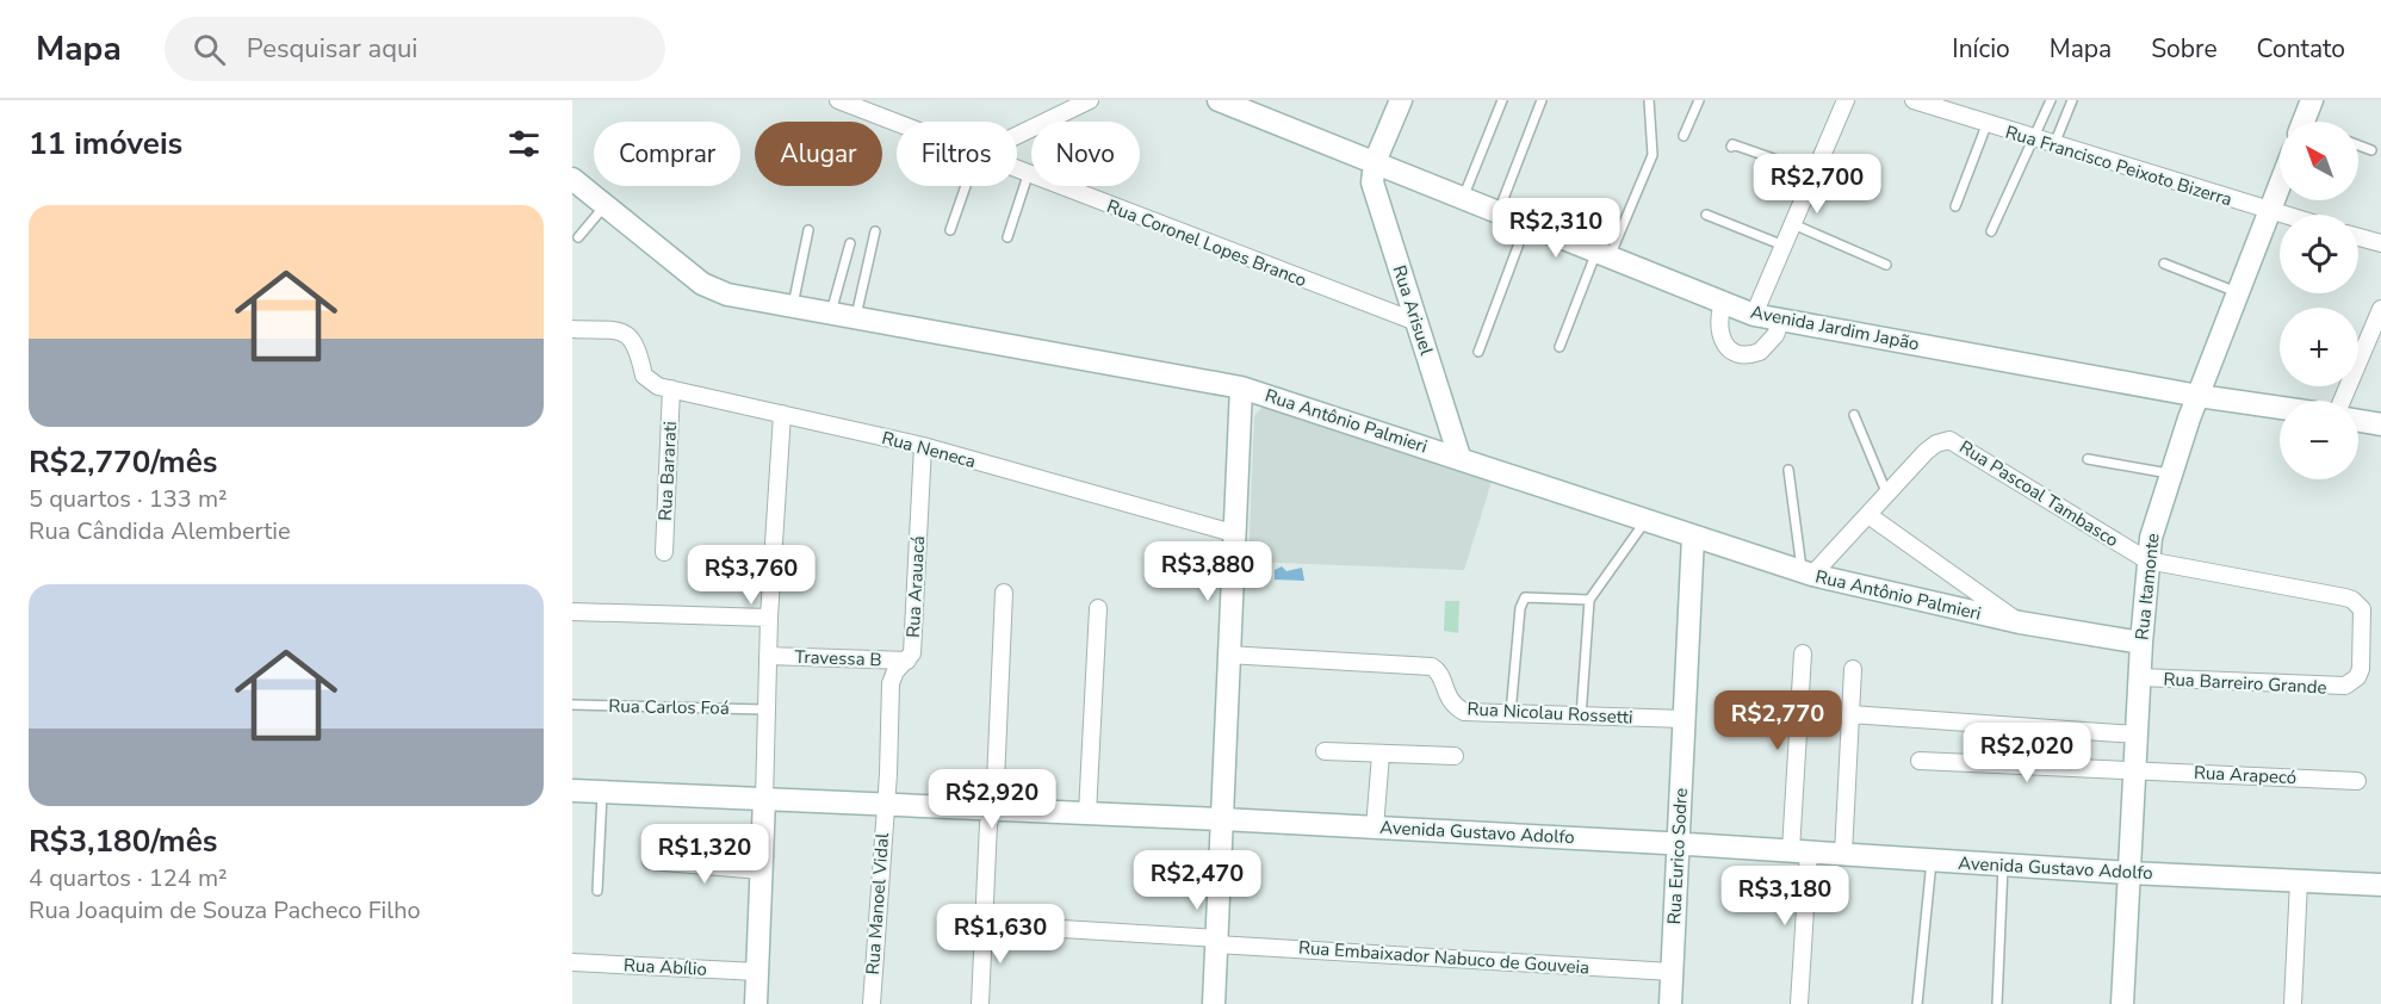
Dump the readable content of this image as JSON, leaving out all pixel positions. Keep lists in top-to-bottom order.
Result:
{
  "streets": {
    "street": [
      "Rua Francisco Peixoto Bizerra",
      "Rua Coronel Lopes Branco",
      "Rua Arisuel",
      "Avenida Jardim Japão",
      "Rua Antônio Palmieri",
      "Rua Neneca",
      "Rua Bararati",
      "Rua Pascoal Tambasco",
      "Rua Arauacá",
      "Rua Itamonte",
      "Travessa B",
      "Rua Barreiro Grande",
      "Rua Nicolau Rossetti",
      "Rua Arapecó",
      "Avenida Gustavo Adolfo",
      "Rua Eurico Sodre",
      "Rua Manoel Vidal",
      "Rua Embaixador Nabuco de Gouveia",
      "Rua Abílio"
    ],
    "lane": ["Rua Carlos Foá"]
  },
  "crossings": [
    ["Rua Francisco Peixoto Bizerra", "Rua Itamonte"],
    ["Rua Coronel Lopes Branco", "Rua Arisuel"],
    ["Rua Arisuel", "Avenida Jardim Japão"],
    ["Rua Arisuel", "Rua Antônio Palmieri"],
    ["Avenida Jardim Japão", "Rua Itamonte"],
    ["Rua Antônio Palmieri", "Rua Pascoal Tambasco"],
    ["Rua Antônio Palmieri", "Rua Itamonte"],
    ["Rua Antônio Palmieri", "Rua Eurico Sodre"],
    ["Rua Neneca", "Rua Bararati"],
    ["Rua Neneca", "Rua Arauacá"],
    ["Rua Pascoal Tambasco", "Rua Itamonte"],
    ["Rua Pascoal Tambasco", "Rua Barreiro Grande"],
    ["Rua Arauacá", "Travessa B"],
    ["Rua Arauacá", "Avenida Gustavo Adolfo"],
    ["Rua Arauacá", "Rua Manoel Vidal"],
    ["Rua Itamonte", "Rua Barreiro Grande"],
    ["Rua Itamonte", "Rua Arapecó"],
    ["Rua Itamonte", "Avenida Gustavo Adolfo"],
    ["Rua Nicolau Rossetti", "Rua Eurico Sodre"],
    ["Avenida Gustavo Adolfo", "Rua Eurico Sodre"],
    ["Avenida Gustavo Adolfo", "Rua Manoel Vidal"],
    ["Rua Eurico Sodre", "Rua Embaixador Nabuco de Gouveia"]
  ],
  "north": "top left",
  "page": {
    "header": "Mapa",
    "search": "Pesquisar aqui",
    "nav": [
      "Início",
      "Mapa",
      "Sobre",
      "Contato"
    ],
    "heading": "11 imóveis",
    "map_buttons": ["+", "−"],
    "chip": [
      "Comprar",
      "Alugar",
      "Filtros",
      "Novo"
    ],
    "price": [
      "R$2,700",
      "R$2,310",
      "R$3,880",
      "R$3,760",
      "R$2,770",
      "R$2,020",
      "R$2,920",
      "R$1,320",
      "R$2,470",
      "R$3,180",
      "R$1,630"
    ],
    "list": [
      {
        "name": "R$2,770/mês",
        "note": "5 quartos · 133 m² · Rua Cândida Alembertie"
      },
      {
        "name": "R$3,180/mês",
        "note": "4 quartos · 124 m² · Rua Joaquim de Souza Pacheco Filho"
      }
    ]
  }
}
